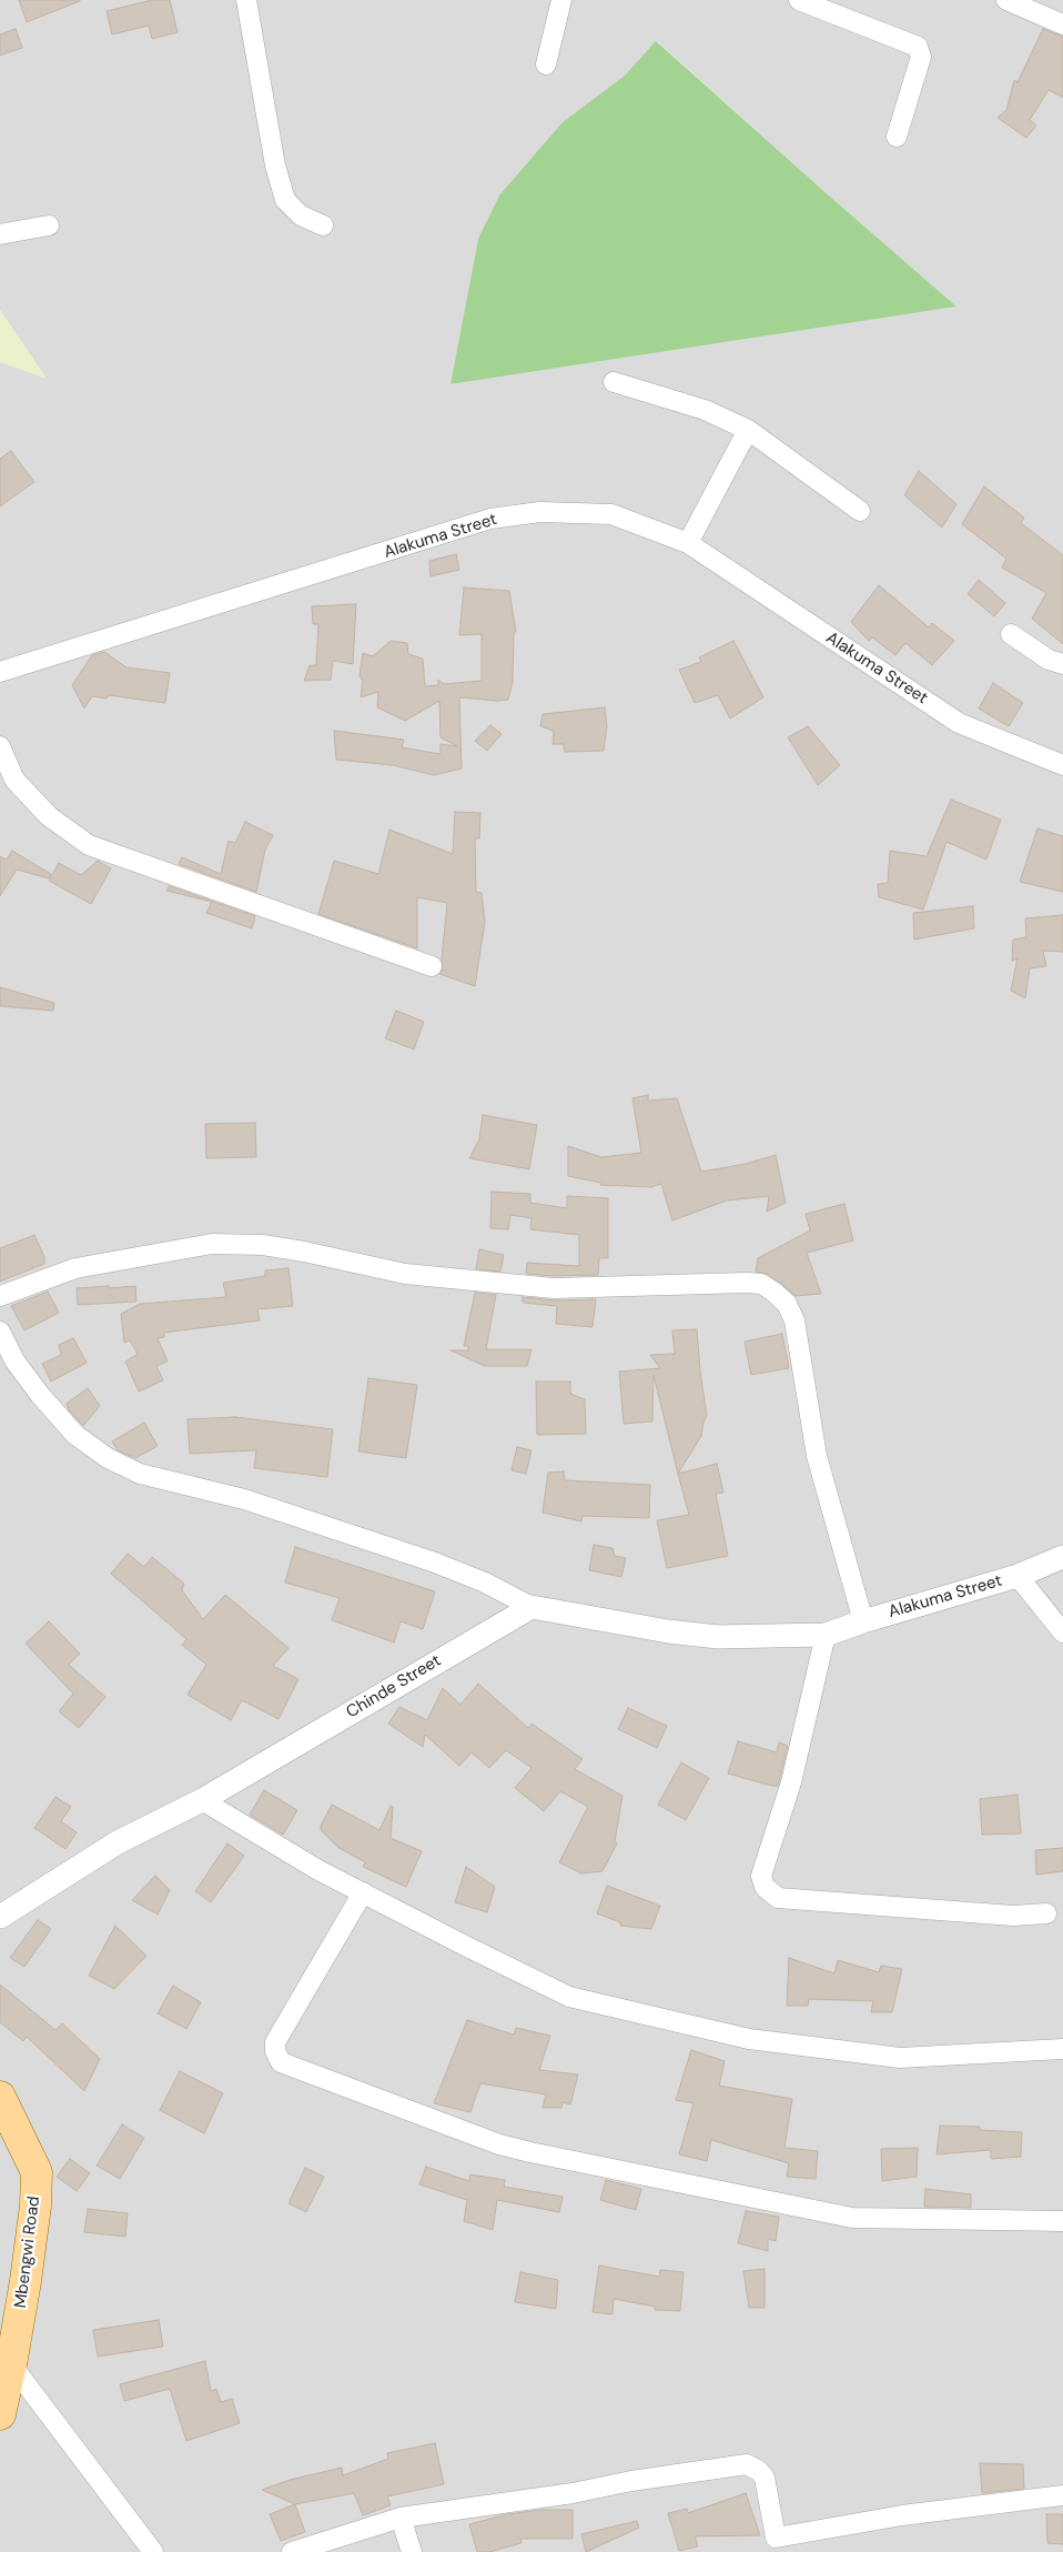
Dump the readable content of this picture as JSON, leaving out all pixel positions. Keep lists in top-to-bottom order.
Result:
{
  "streets": {
    "main road": ["Mbengwi Road"],
    "street": ["Alakuma Street", "Chinde Street"]
  }
}
